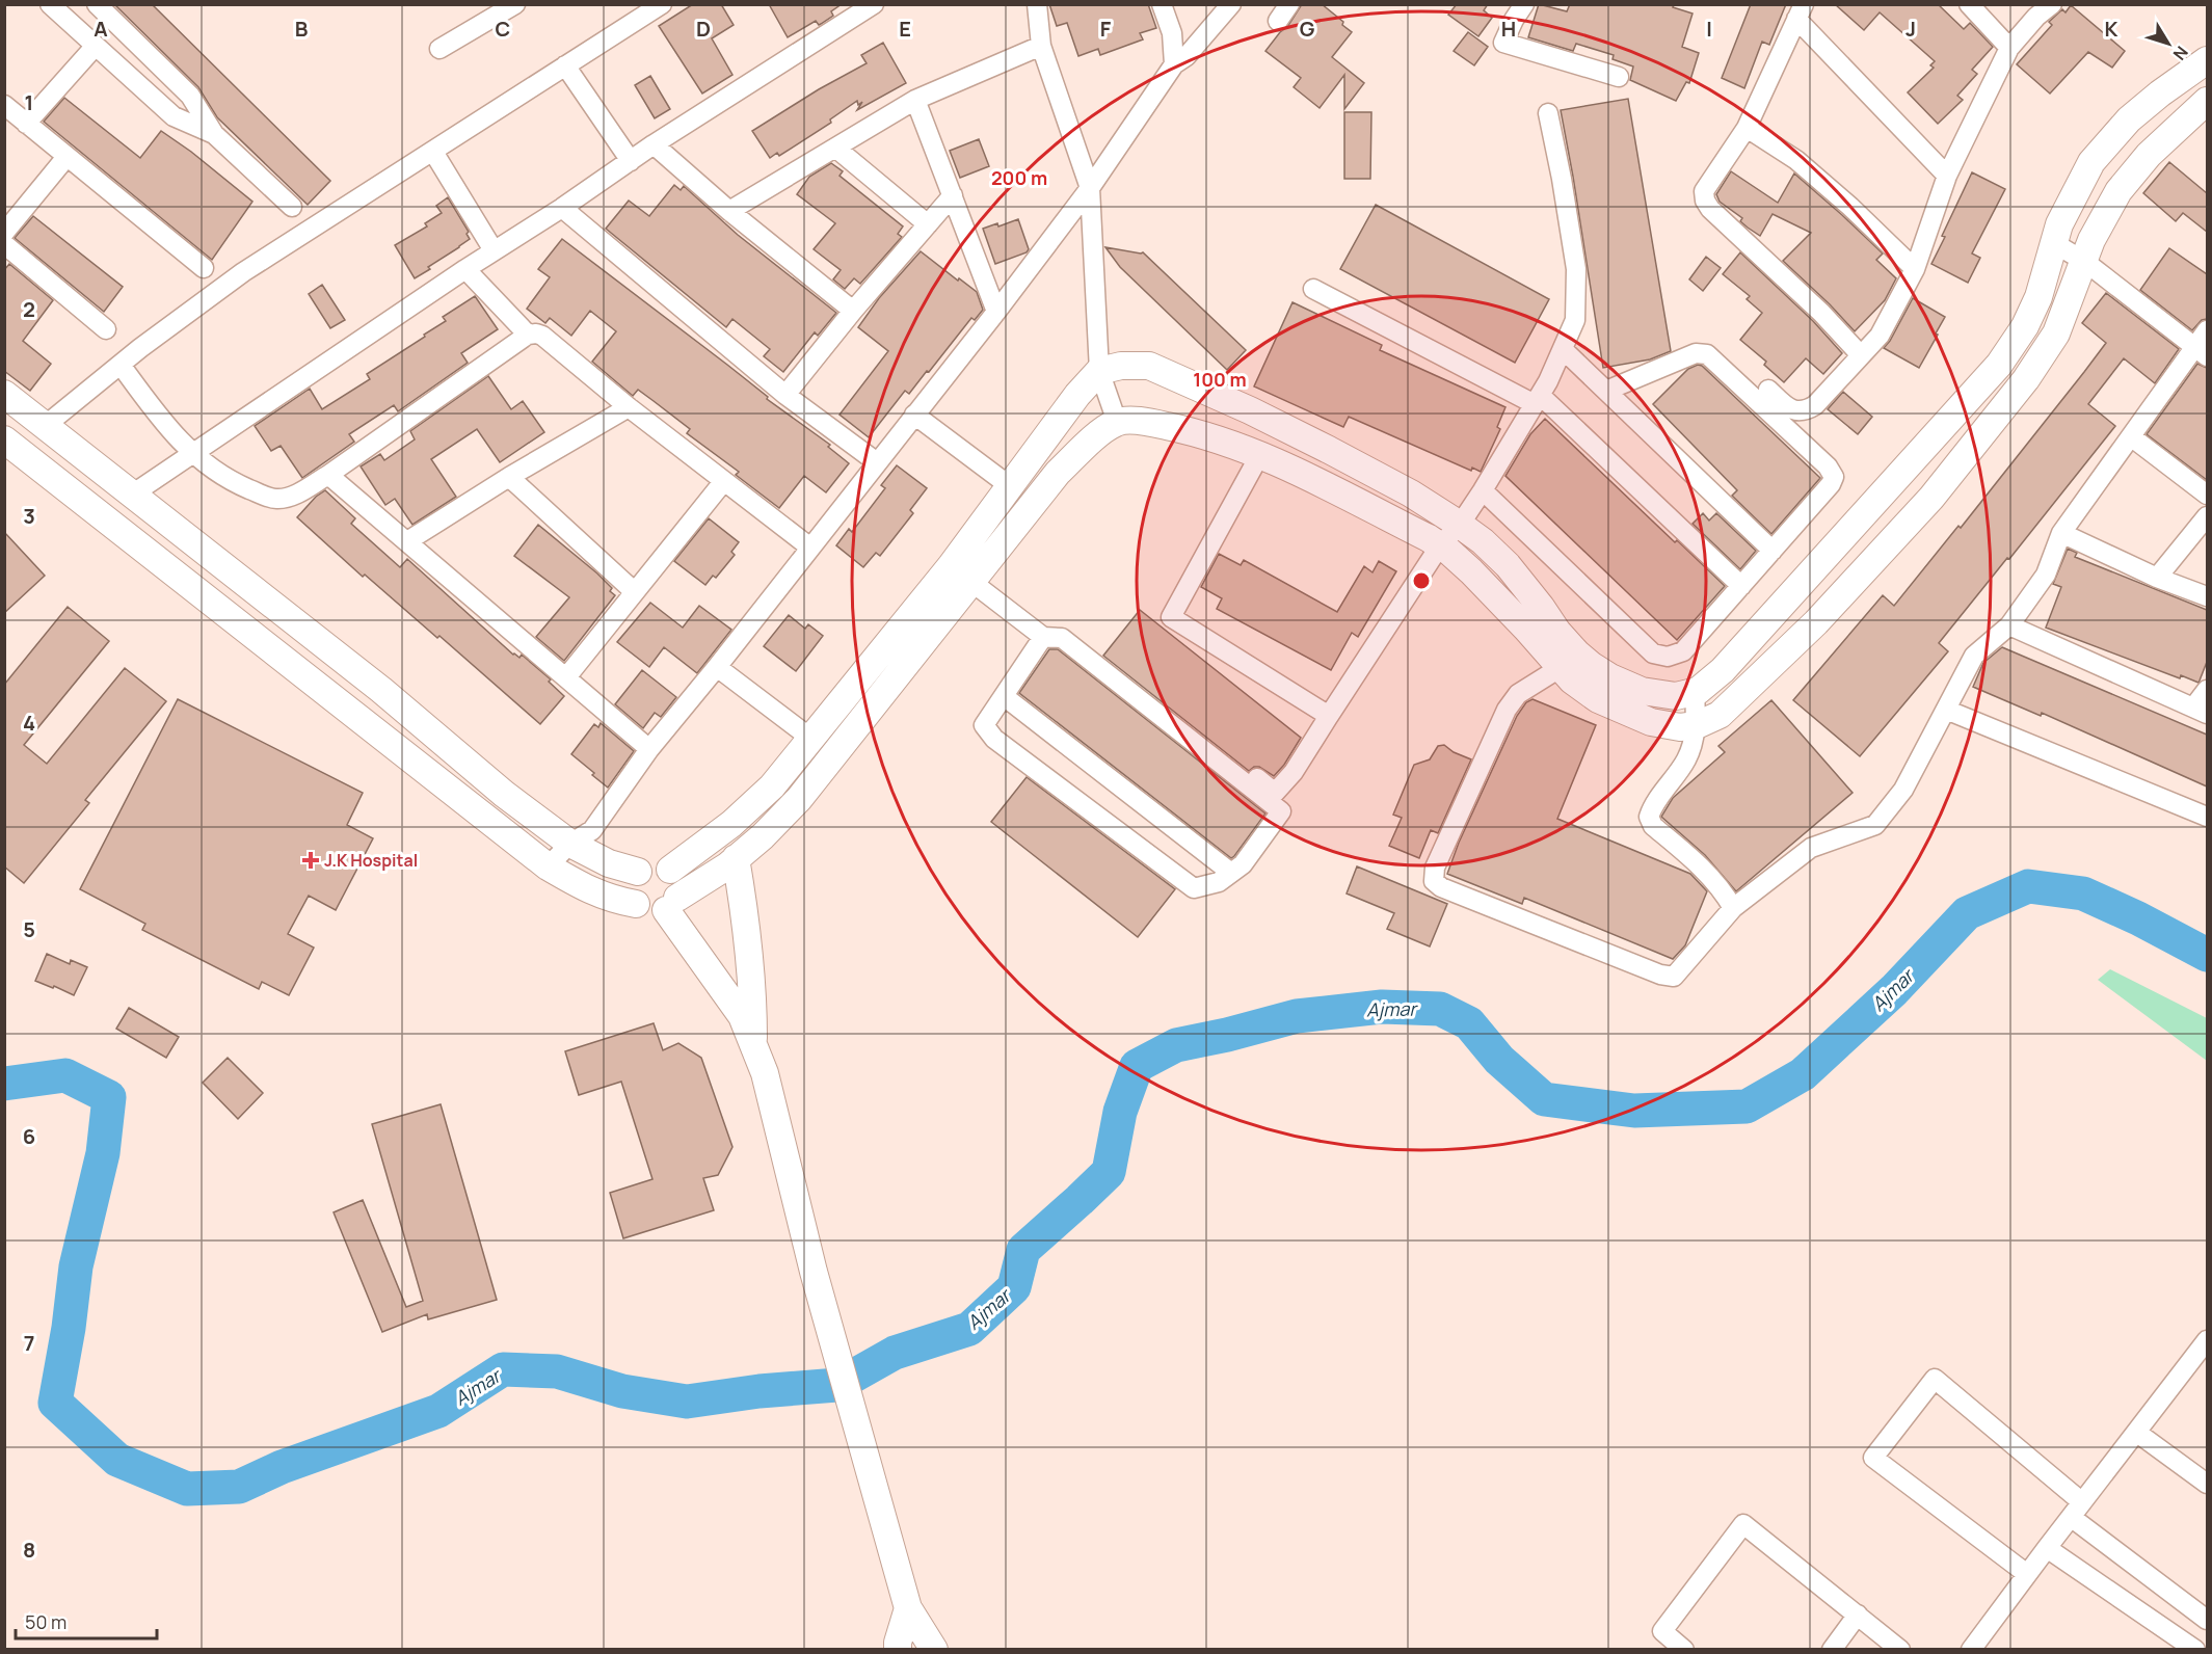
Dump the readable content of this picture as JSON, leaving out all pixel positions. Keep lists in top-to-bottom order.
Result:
{
  "water": ["Ajmar"],
  "places": {
    "health": ["J.K Hospital"]
  },
  "scale_bar": "50 m",
  "north": "bottom right",
  "grid": {
    "columns": [
      "A",
      "B",
      "C",
      "D",
      "E",
      "F",
      "G",
      "H",
      "I",
      "J",
      "K"
    ],
    "rows": [
      "1",
      "2",
      "3",
      "4",
      "5",
      "6",
      "7",
      "8"
    ]
  },
  "rings": ["200 m", "100 m"]
}
